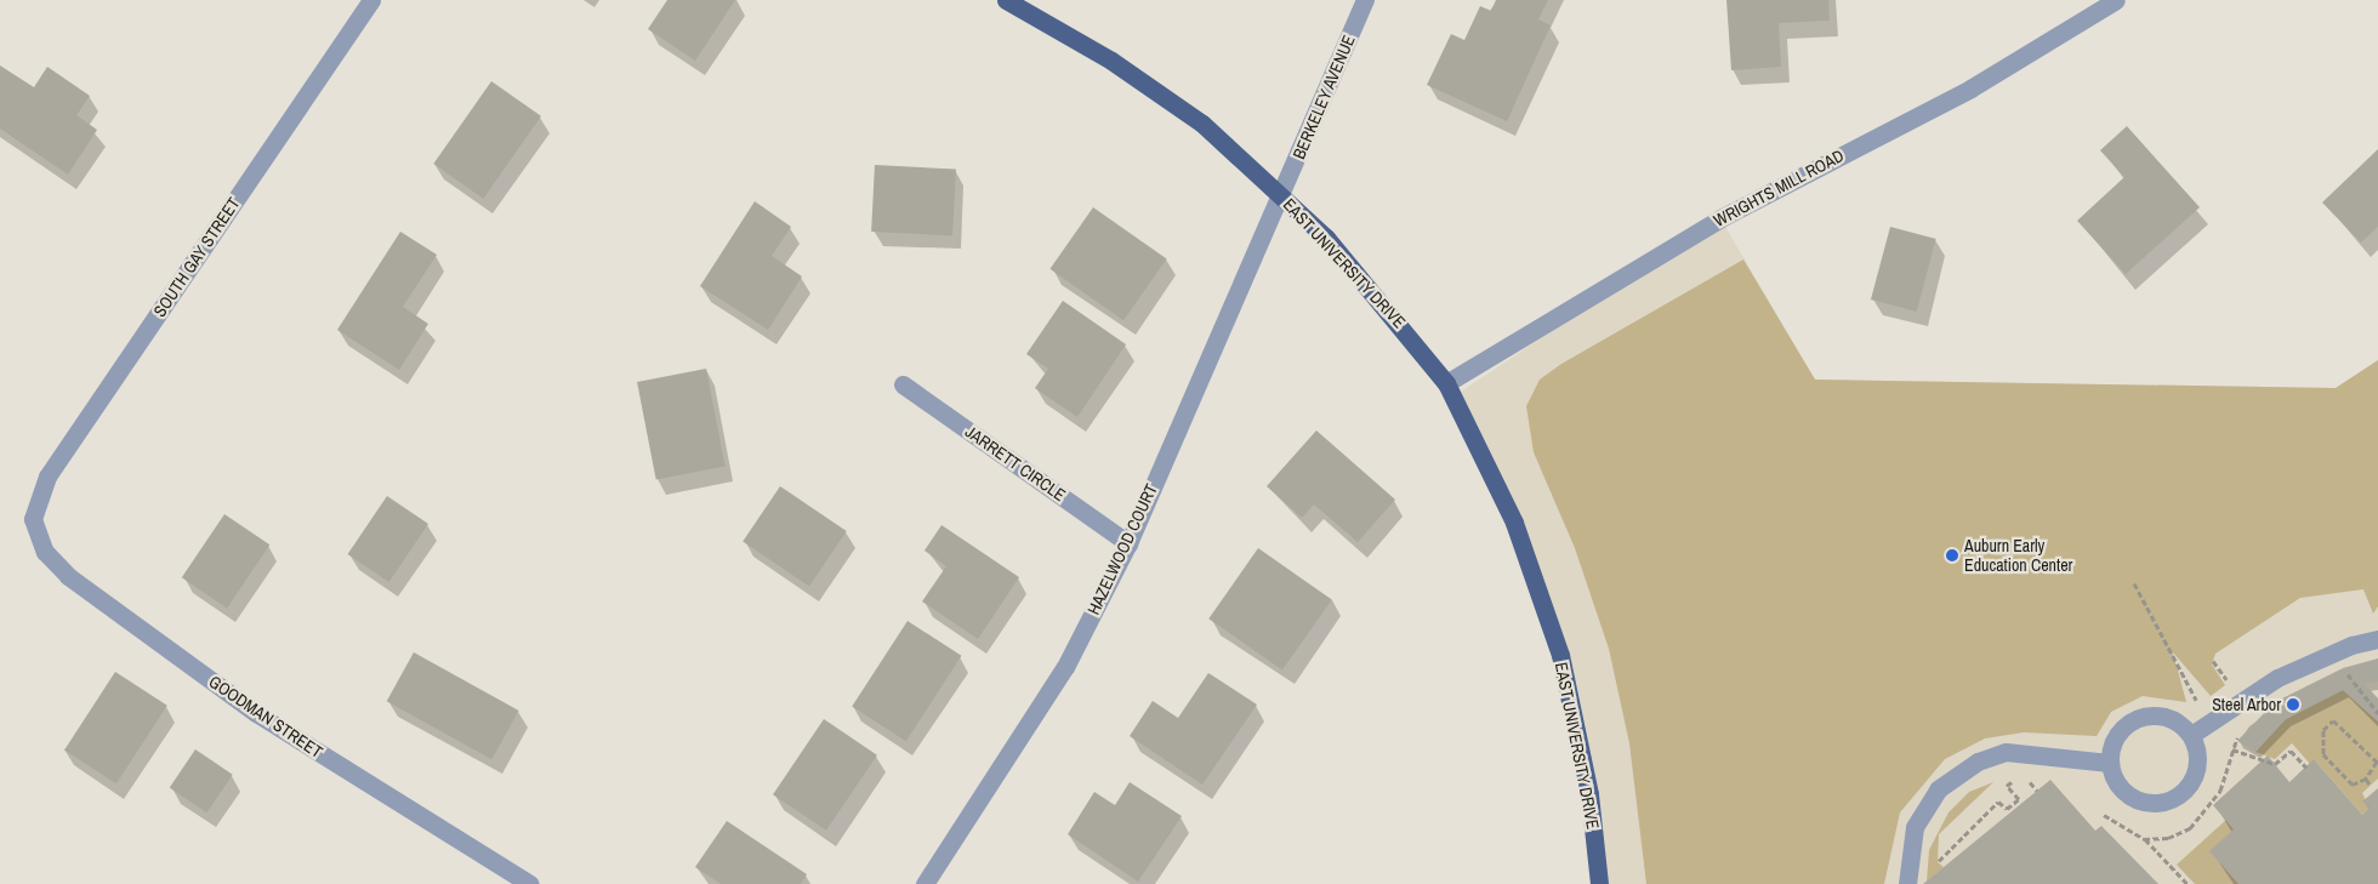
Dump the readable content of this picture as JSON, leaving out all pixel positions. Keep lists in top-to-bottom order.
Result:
{
  "streets": {
    "main road": ["EAST UNIVERSITY DRIVE"],
    "street": [
      "BERKELEY AVENUE",
      "WRIGHTS MILL ROAD",
      "SOUTH GAY STREET",
      "JARRETT CIRCLE",
      "HAZELWOOD COURT",
      "GOODMAN STREET"
    ]
  },
  "crossings": [
    ["BERKELEY AVENUE", "EAST UNIVERSITY DRIVE"],
    ["BERKELEY AVENUE", "HAZELWOOD COURT"],
    ["WRIGHTS MILL ROAD", "EAST UNIVERSITY DRIVE"],
    ["SOUTH GAY STREET", "GOODMAN STREET"],
    ["EAST UNIVERSITY DRIVE", "HAZELWOOD COURT"],
    ["JARRETT CIRCLE", "HAZELWOOD COURT"]
  ],
  "places": ["Auburn Early Education Center", "Steel Arbor"]
}
